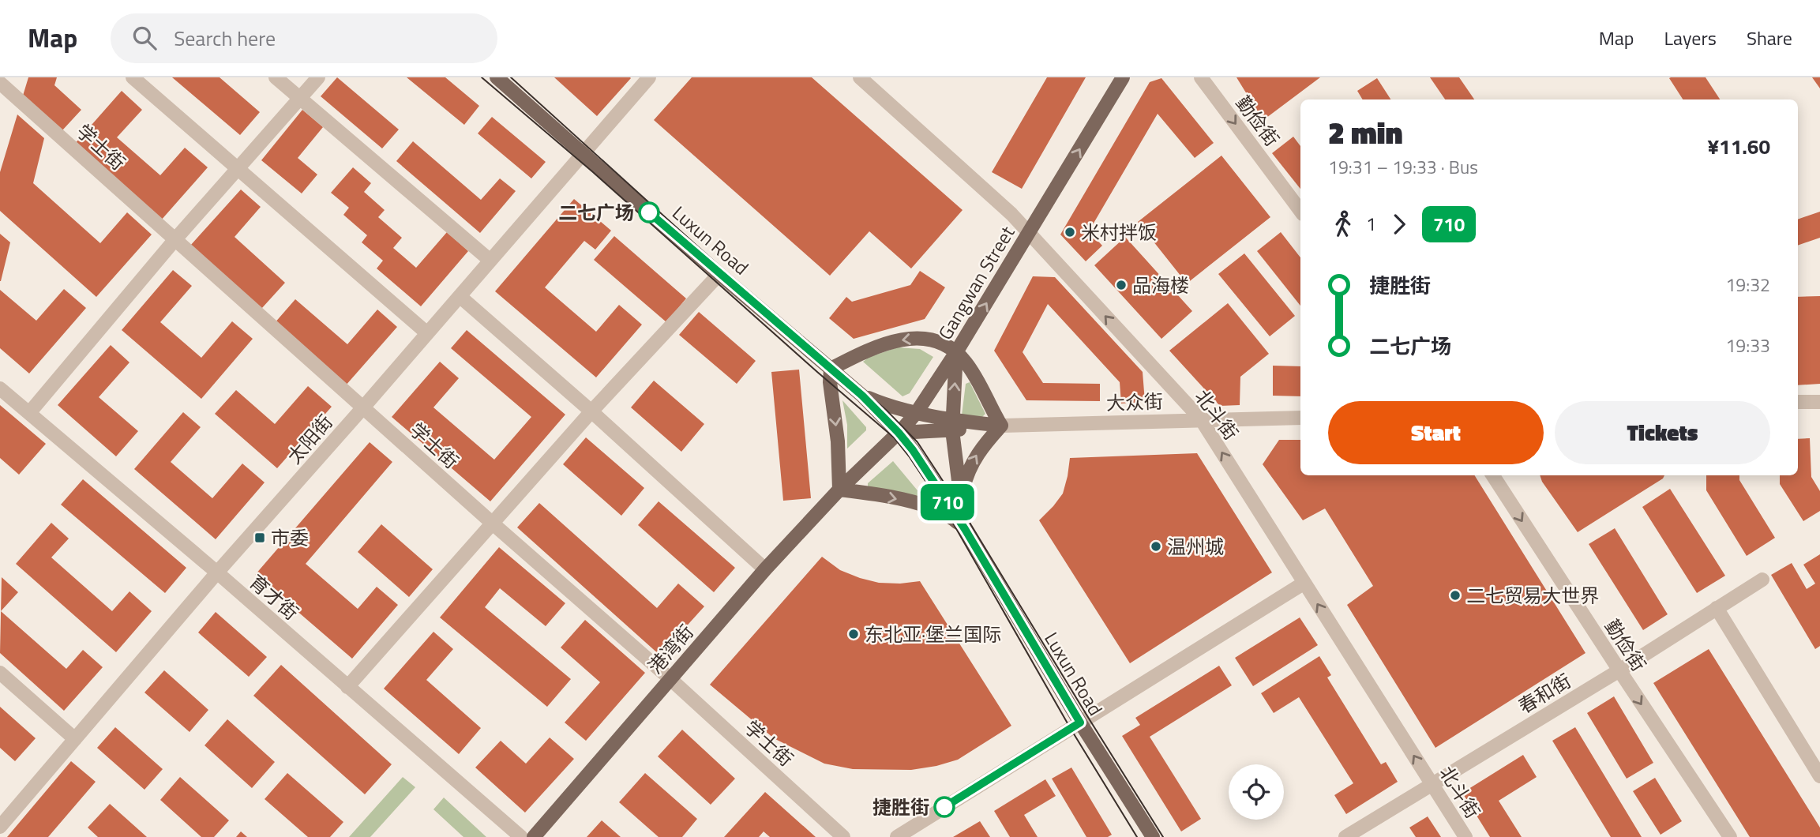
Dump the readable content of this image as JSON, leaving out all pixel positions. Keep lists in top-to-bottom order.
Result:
{
  "streets": {
    "main road": ["Luxun Road", "Gangwan Street", "港湾街"],
    "street": [
      "勤俭街",
      "学士街",
      "大众街",
      "北斗街",
      "太阳街",
      "育才街",
      "春和街"
    ]
  },
  "crossings": [
    ["勤俭街", "春和街"],
    ["学士街", "太阳街"],
    ["学士街", "港湾街"],
    ["Luxun Road", "Gangwan Street"],
    ["Luxun Road", "太阳街"],
    ["Gangwan Street", "北斗街"],
    ["Gangwan Street", "港湾街"],
    ["大众街", "北斗街"],
    ["北斗街", "春和街"],
    ["太阳街", "育才街"]
  ],
  "one_way": ["Gangwan Street", "北斗街"],
  "places": {
    "other": [
      "二七广场",
      "米村拌饭",
      "品海楼",
      "温州城",
      "二七贸易大世界",
      "东北亚·堡兰国际",
      "捷胜街"
    ],
    "transit": ["市委"]
  },
  "lines": ["bus line 710"],
  "page": {
    "header": "Map",
    "search": "Search here",
    "nav": ["Map", "Layers", "Share"],
    "on_map": "710",
    "heading": ["2 min", "19:31 – 19:33 · Bus", "¥11.60"],
    "legs": ["1", "710"],
    "list": [
      {
        "name": "捷胜街",
        "value": "19:32"
      },
      {
        "name": "二七广场",
        "value": "19:33"
      }
    ],
    "buttons": ["Start", "Tickets"]
  }
}
